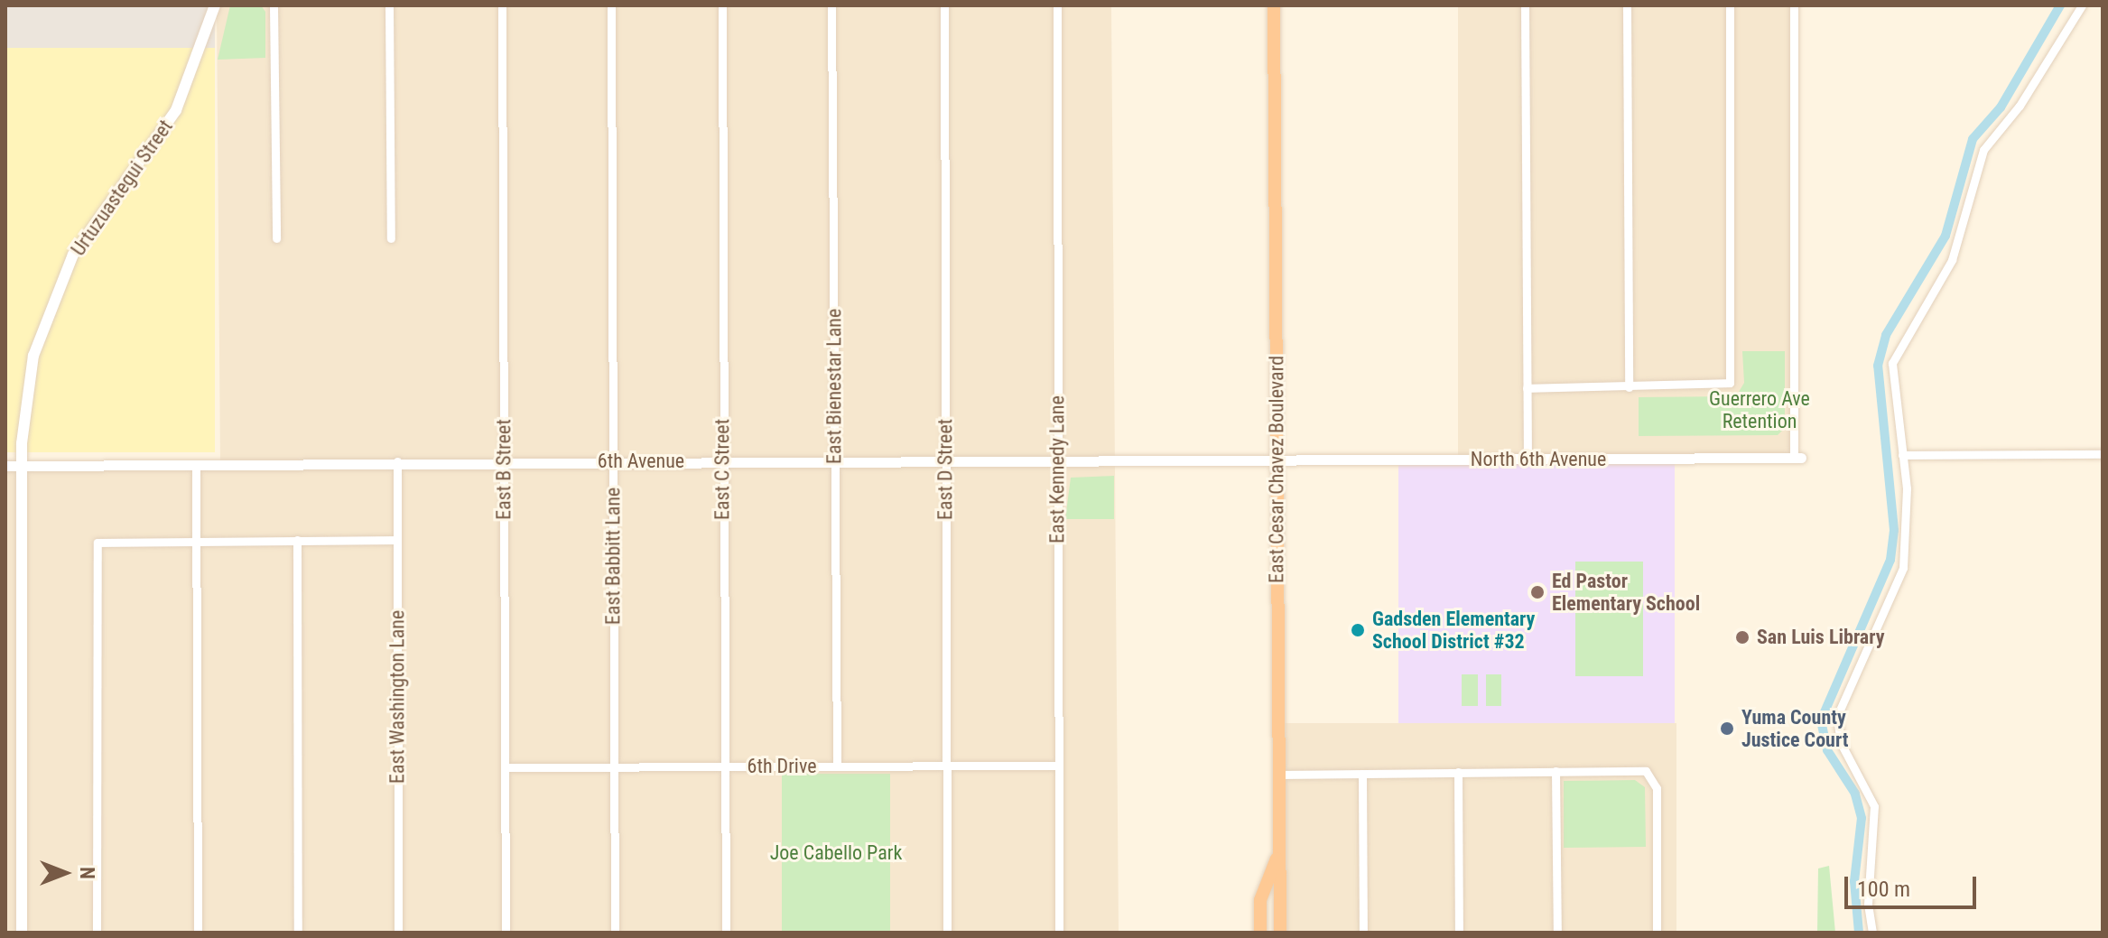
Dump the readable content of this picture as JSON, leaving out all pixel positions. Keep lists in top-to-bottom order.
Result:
{
  "streets": {
    "highway": ["East Cesar Chavez Boulevard"],
    "main road": ["Urtuzuastegui Street"],
    "street": [
      "East Bienestar Lane",
      "North 6th Avenue",
      "6th Avenue",
      "East B Street",
      "East C Street",
      "East D Street",
      "East Kennedy Lane",
      "East Babbitt Lane",
      "East Washington Lane",
      "6th Drive"
    ]
  },
  "crossings": [
    ["Urtuzuastegui Street", "6th Avenue"],
    ["East Bienestar Lane", "6th Avenue"],
    ["East Bienestar Lane", "6th Drive"],
    ["North 6th Avenue", "6th Avenue"],
    ["North 6th Avenue", "East Cesar Chavez Boulevard"],
    ["6th Avenue", "East B Street"],
    ["6th Avenue", "East C Street"],
    ["6th Avenue", "East D Street"],
    ["6th Avenue", "East Kennedy Lane"],
    ["6th Avenue", "East Cesar Chavez Boulevard"],
    ["6th Avenue", "East Babbitt Lane"],
    ["6th Avenue", "East Washington Lane"],
    ["East B Street", "6th Drive"],
    ["East C Street", "6th Drive"],
    ["East D Street", "6th Drive"],
    ["East Kennedy Lane", "6th Drive"],
    ["East Babbitt Lane", "6th Drive"]
  ],
  "parks": ["Guerrero Ave Retention", "Joe Cabello Park"],
  "places": [
    "Ed Pastor Elementary School",
    "Gadsden Elementary School District #32",
    "San Luis Library",
    "Yuma County Justice Court"
  ],
  "scale_bar": "100 m",
  "north": "right"
}
